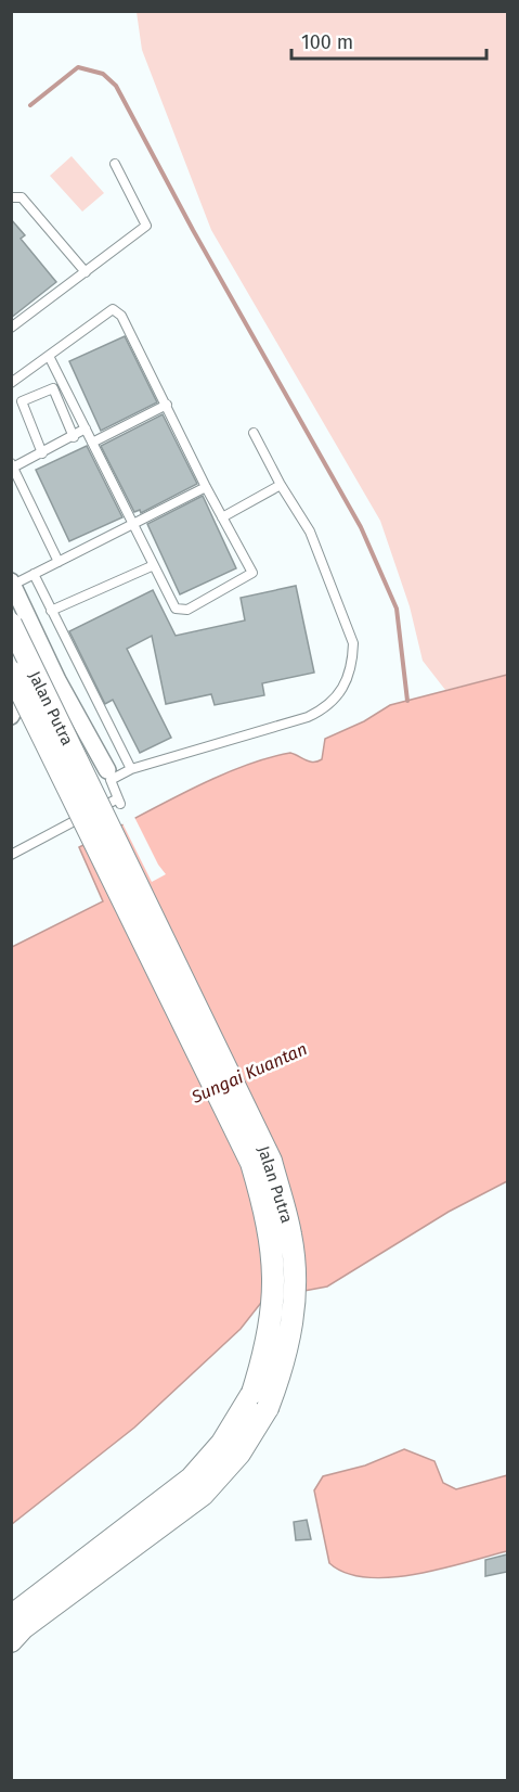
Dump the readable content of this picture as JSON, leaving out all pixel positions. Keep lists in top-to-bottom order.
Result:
{
  "streets": {
    "main road": ["Jalan Putra"]
  },
  "water": ["Sungai Kuantan"],
  "scale_bar": "100 m"
}
